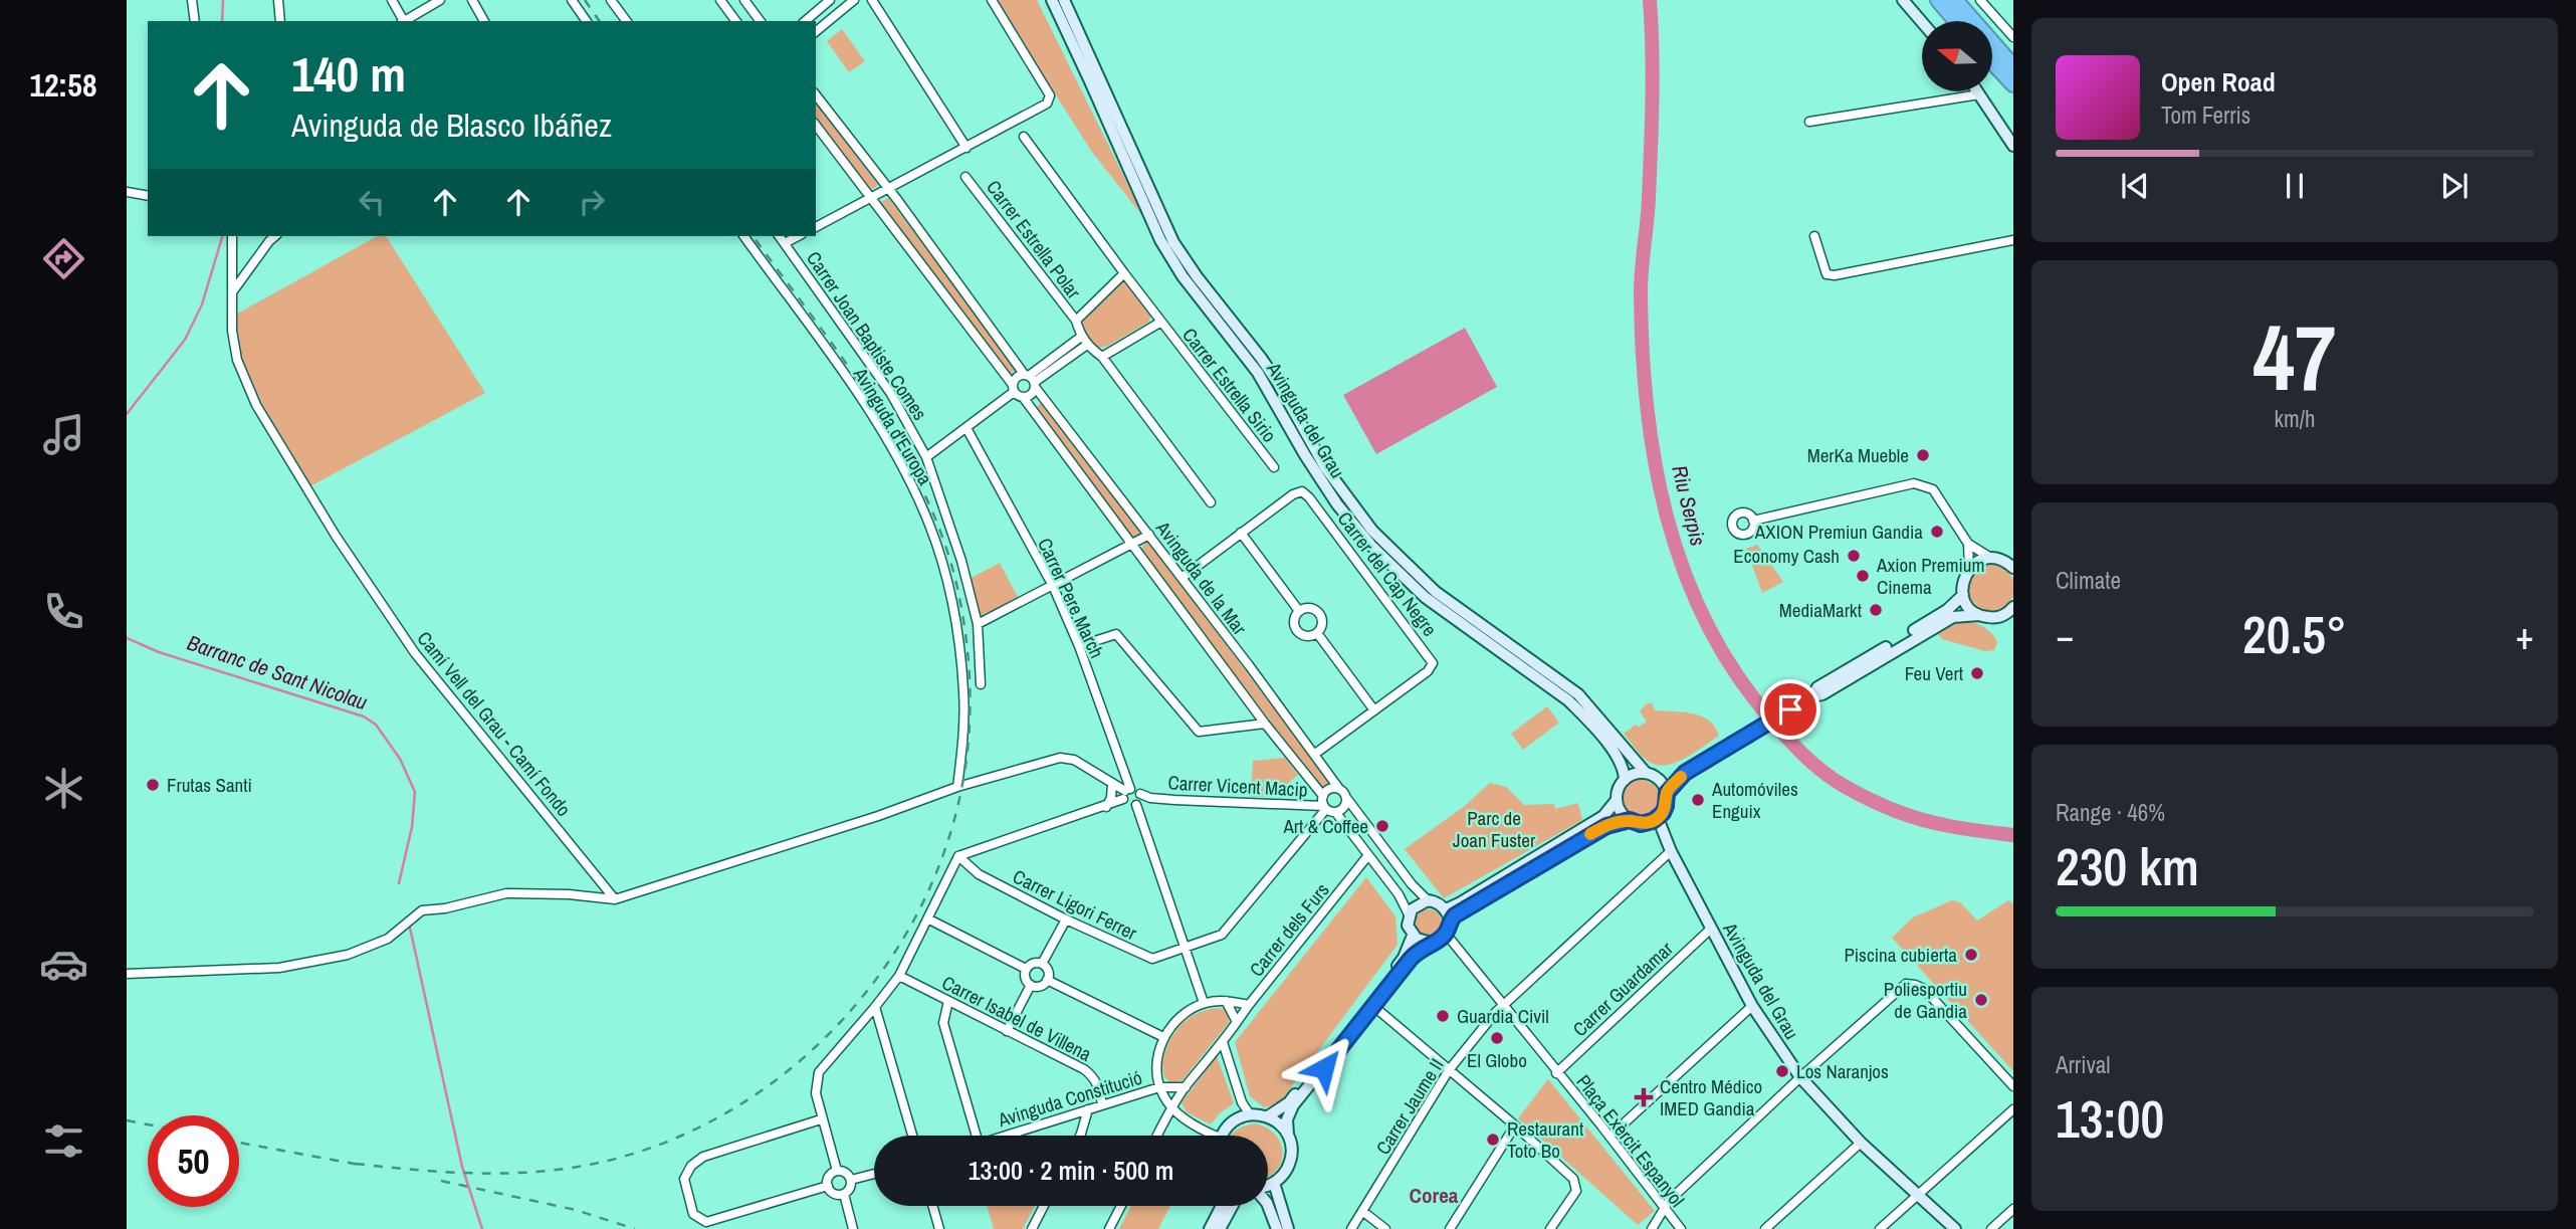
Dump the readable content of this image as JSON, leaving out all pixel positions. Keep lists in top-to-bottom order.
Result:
{
  "streets": {
    "main road": ["Avinguda del Grau"],
    "street": [
      "Carrer Estrella Polar",
      "Carrer Joan Baptiste Comes",
      "Carrer Estrella Sirio",
      "Avinguda d'Europa",
      "Carrer del Cap Negre",
      "Avinguda de la Mar",
      "Carrer Pere March",
      "Camí Vell del Grau - Camí Fondo",
      "Carrer Vicent Macip",
      "Carrer Ligori Ferrer",
      "Carrer dels Furs",
      "Carrer Guardamar",
      "Carrer Isabel de Villena",
      "Avinguda Constitució",
      "Carrer Jaume II",
      "Plaça Exèrcit Espanyol"
    ]
  },
  "crossings": [
    ["Avinguda del Grau", "Carrer Guardamar"],
    ["Avinguda del Grau", "Carrer Jaume II"],
    ["Avinguda de la Mar", "Carrer Vicent Macip"],
    ["Avinguda de la Mar", "Carrer Ligori Ferrer"],
    ["Carrer Pere March", "Carrer Vicent Macip"],
    ["Carrer Pere March", "Carrer Ligori Ferrer"],
    ["Carrer Pere March", "Carrer dels Furs"],
    ["Carrer Vicent Macip", "Carrer Ligori Ferrer"],
    ["Carrer Guardamar", "Plaça Exèrcit Espanyol"],
    ["Carrer Isabel de Villena", "Avinguda Constitució"]
  ],
  "districts": ["Corea"],
  "water": ["Riu Serpis", "Barranc de Sant Nicolau"],
  "parks": ["Parc de Joan Fuster"],
  "places": {
    "other": [
      "MerKa Mueble",
      "AXION Premiun Gandia",
      "Economy Cash",
      "Axion Premium Cinema",
      "MediaMarkt",
      "Feu Vert",
      "Frutas Santi",
      "Automóviles Enguix",
      "Art & Coffee",
      "Piscina cubierta",
      "Poliesportiu de Gandia",
      "Guardia Civil",
      "El Globo",
      "Los Naranjos",
      "Restaurant Toto Bo"
    ],
    "health": ["Centro Médico IMED Gandia"]
  },
  "north": "left",
  "page": {
    "tabs": "12:58",
    "turn": ["140 m", "Avinguda de Blasco Ibáñez"],
    "song": ["Open Road", "Tom Ferris"],
    "tile": [
      ["47", "km/h"],
      "Climate",
      ["Range · 46%", "230 km"],
      ["Arrival", "13:00"]
    ],
    "heat": ["−", "20.5°", "+"],
    "limit": "50",
    "trip": "13:00 · 2 min · 500 m"
  }
}
